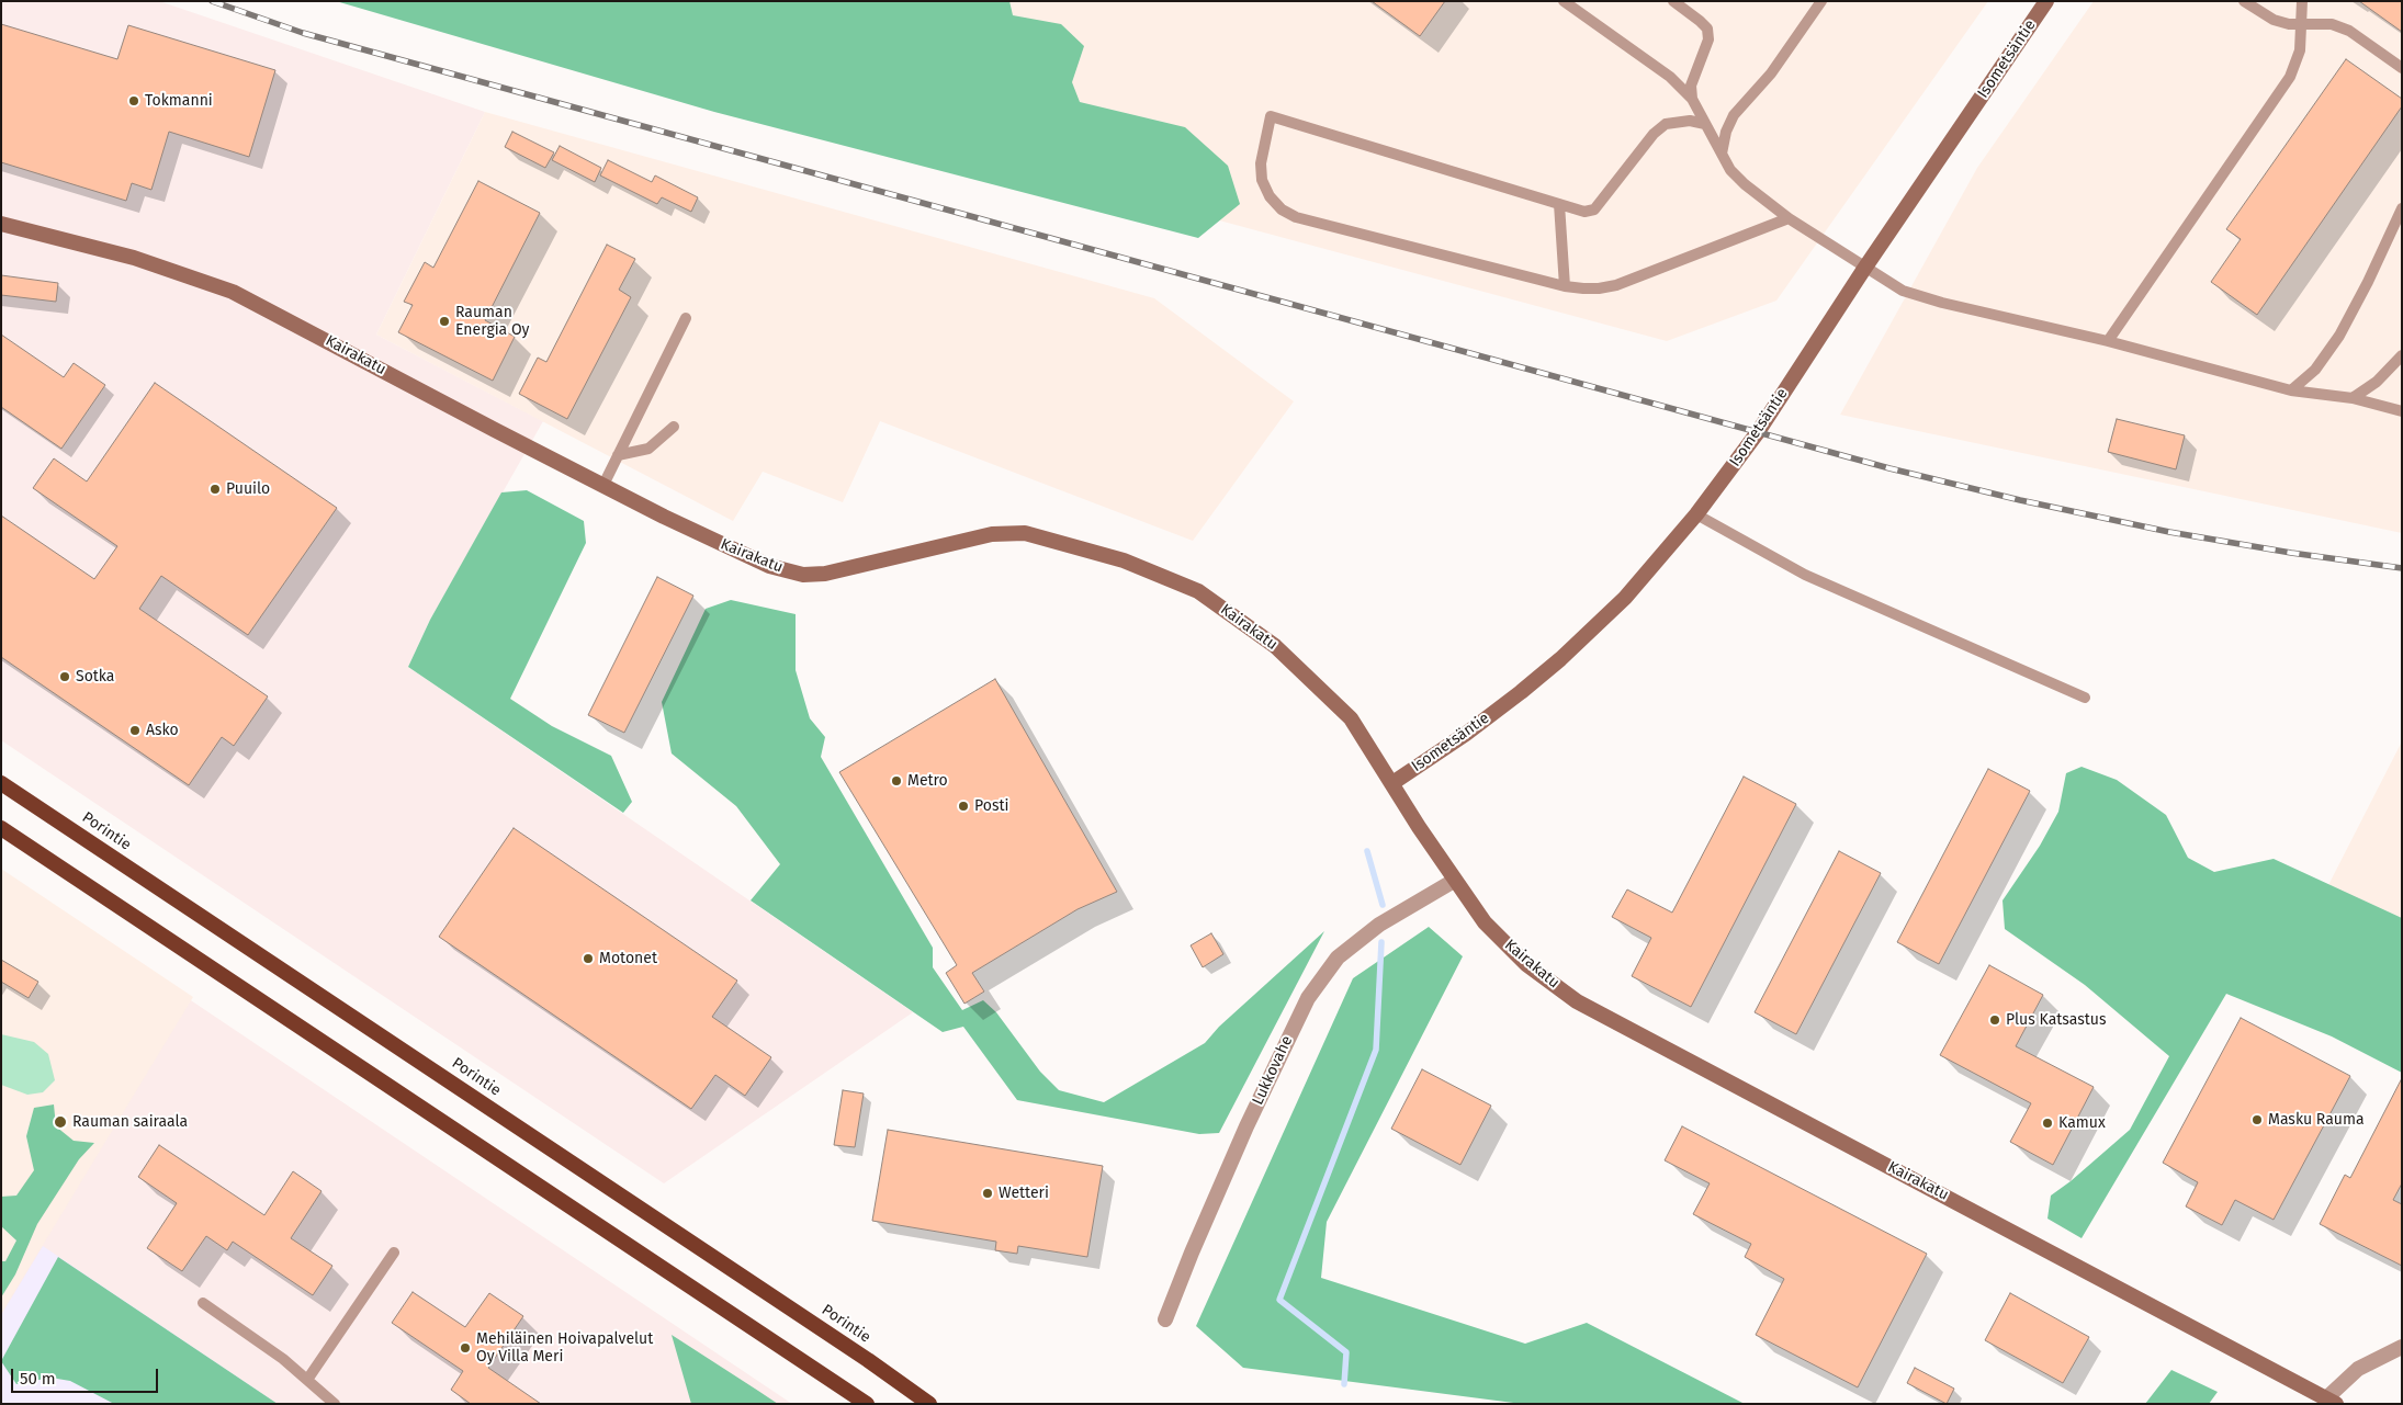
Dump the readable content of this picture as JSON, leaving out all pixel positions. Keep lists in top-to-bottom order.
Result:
{
  "streets": {
    "highway": ["Porintie"],
    "main road": ["Isometsäntie", "Kairakatu"],
    "street": ["Lukkovahe"]
  },
  "crossings": [
    ["Isometsäntie", "Kairakatu"],
    ["Kairakatu", "Lukkovahe"]
  ],
  "places": [
    "Tokmanni",
    "Rauman Energia Oy",
    "Puuilo",
    "Sotka",
    "Asko",
    "Metro",
    "Posti",
    "Motonet",
    "Plus Katsastus",
    "Masku Rauma",
    "Rauman sairaala",
    "Kamux",
    "Wetteri",
    "Mehiläinen Hoivapalvelut Oy Villa Meri"
  ],
  "scale_bar": "50 m"
}
